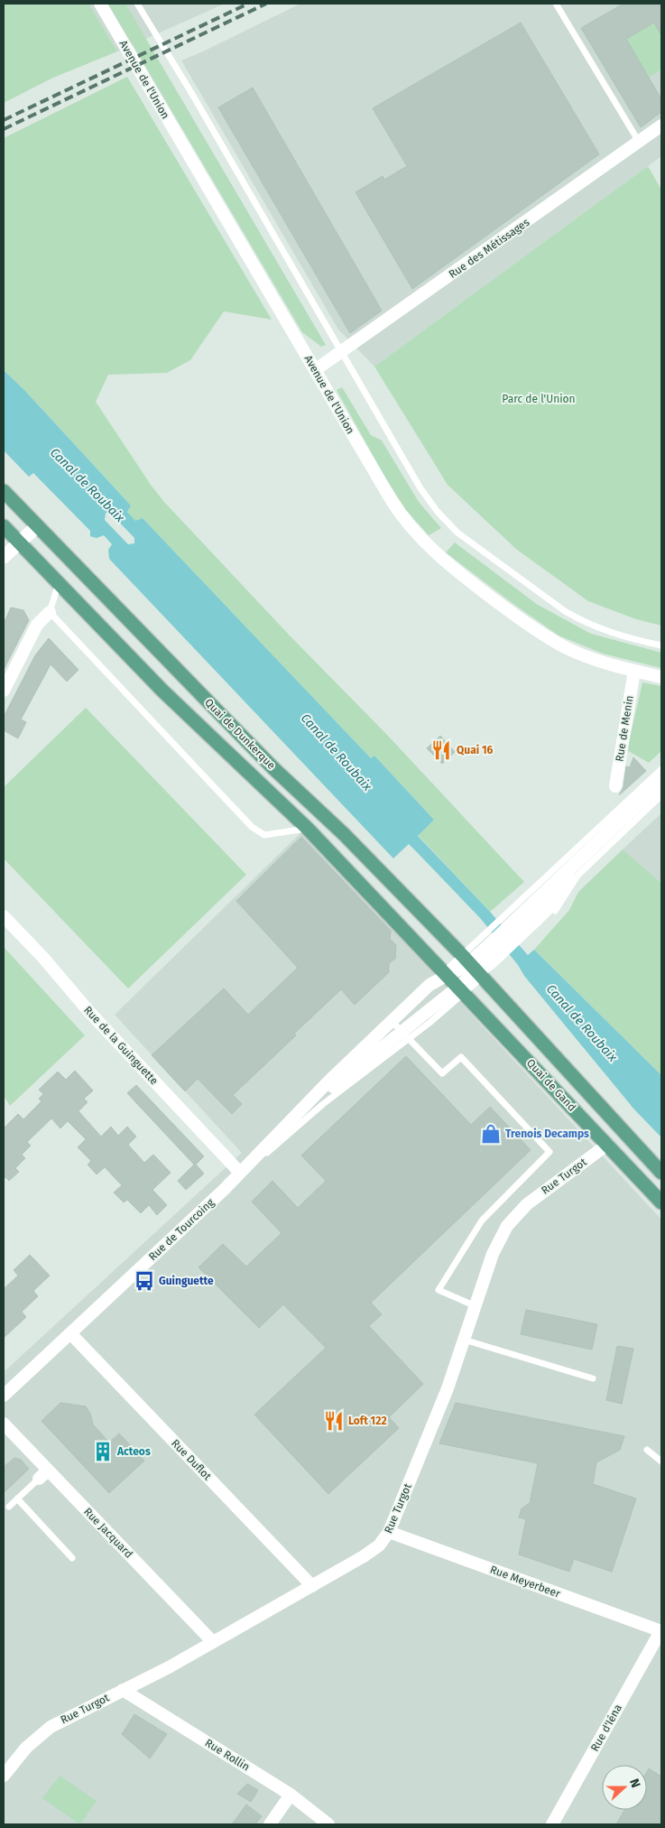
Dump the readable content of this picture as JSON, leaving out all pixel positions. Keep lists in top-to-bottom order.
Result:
{
  "streets": {
    "main road": ["Quai de Dunkerque", "Quai de Gand"],
    "street": [
      "Avenue de l'Union",
      "Rue des Métissages",
      "Rue de Menin",
      "Rue de la Guinguette",
      "Rue Turgot",
      "Rue de Tourcoing",
      "Rue Duflot",
      "Rue Jacquard",
      "Rue Meyerbeer",
      "Rue d'Iéna",
      "Rue Rollin"
    ]
  },
  "crossings": [
    ["Avenue de l'Union", "Rue des Métissages"],
    ["Avenue de l'Union", "Rue de Menin"],
    ["Quai de Dunkerque", "Quai de Gand"],
    ["Quai de Dunkerque", "Rue de Tourcoing"],
    ["Rue de la Guinguette", "Rue de Tourcoing"],
    ["Quai de Gand", "Rue Turgot"],
    ["Quai de Gand", "Rue de Tourcoing"],
    ["Rue Turgot", "Rue Duflot"],
    ["Rue Turgot", "Rue Jacquard"],
    ["Rue Turgot", "Rue Meyerbeer"],
    ["Rue Turgot", "Rue Rollin"],
    ["Rue de Tourcoing", "Rue Duflot"],
    ["Rue Meyerbeer", "Rue d'Iéna"]
  ],
  "water": ["Canal de Roubaix"],
  "parks": ["Parc de l'Union"],
  "places": {
    "restaurant": ["Quai 16", "Loft 122"],
    "shop": ["Trenois Decamps"],
    "bus stop": ["Guinguette"],
    "building": ["Acteos"]
  },
  "north": "right"
}
